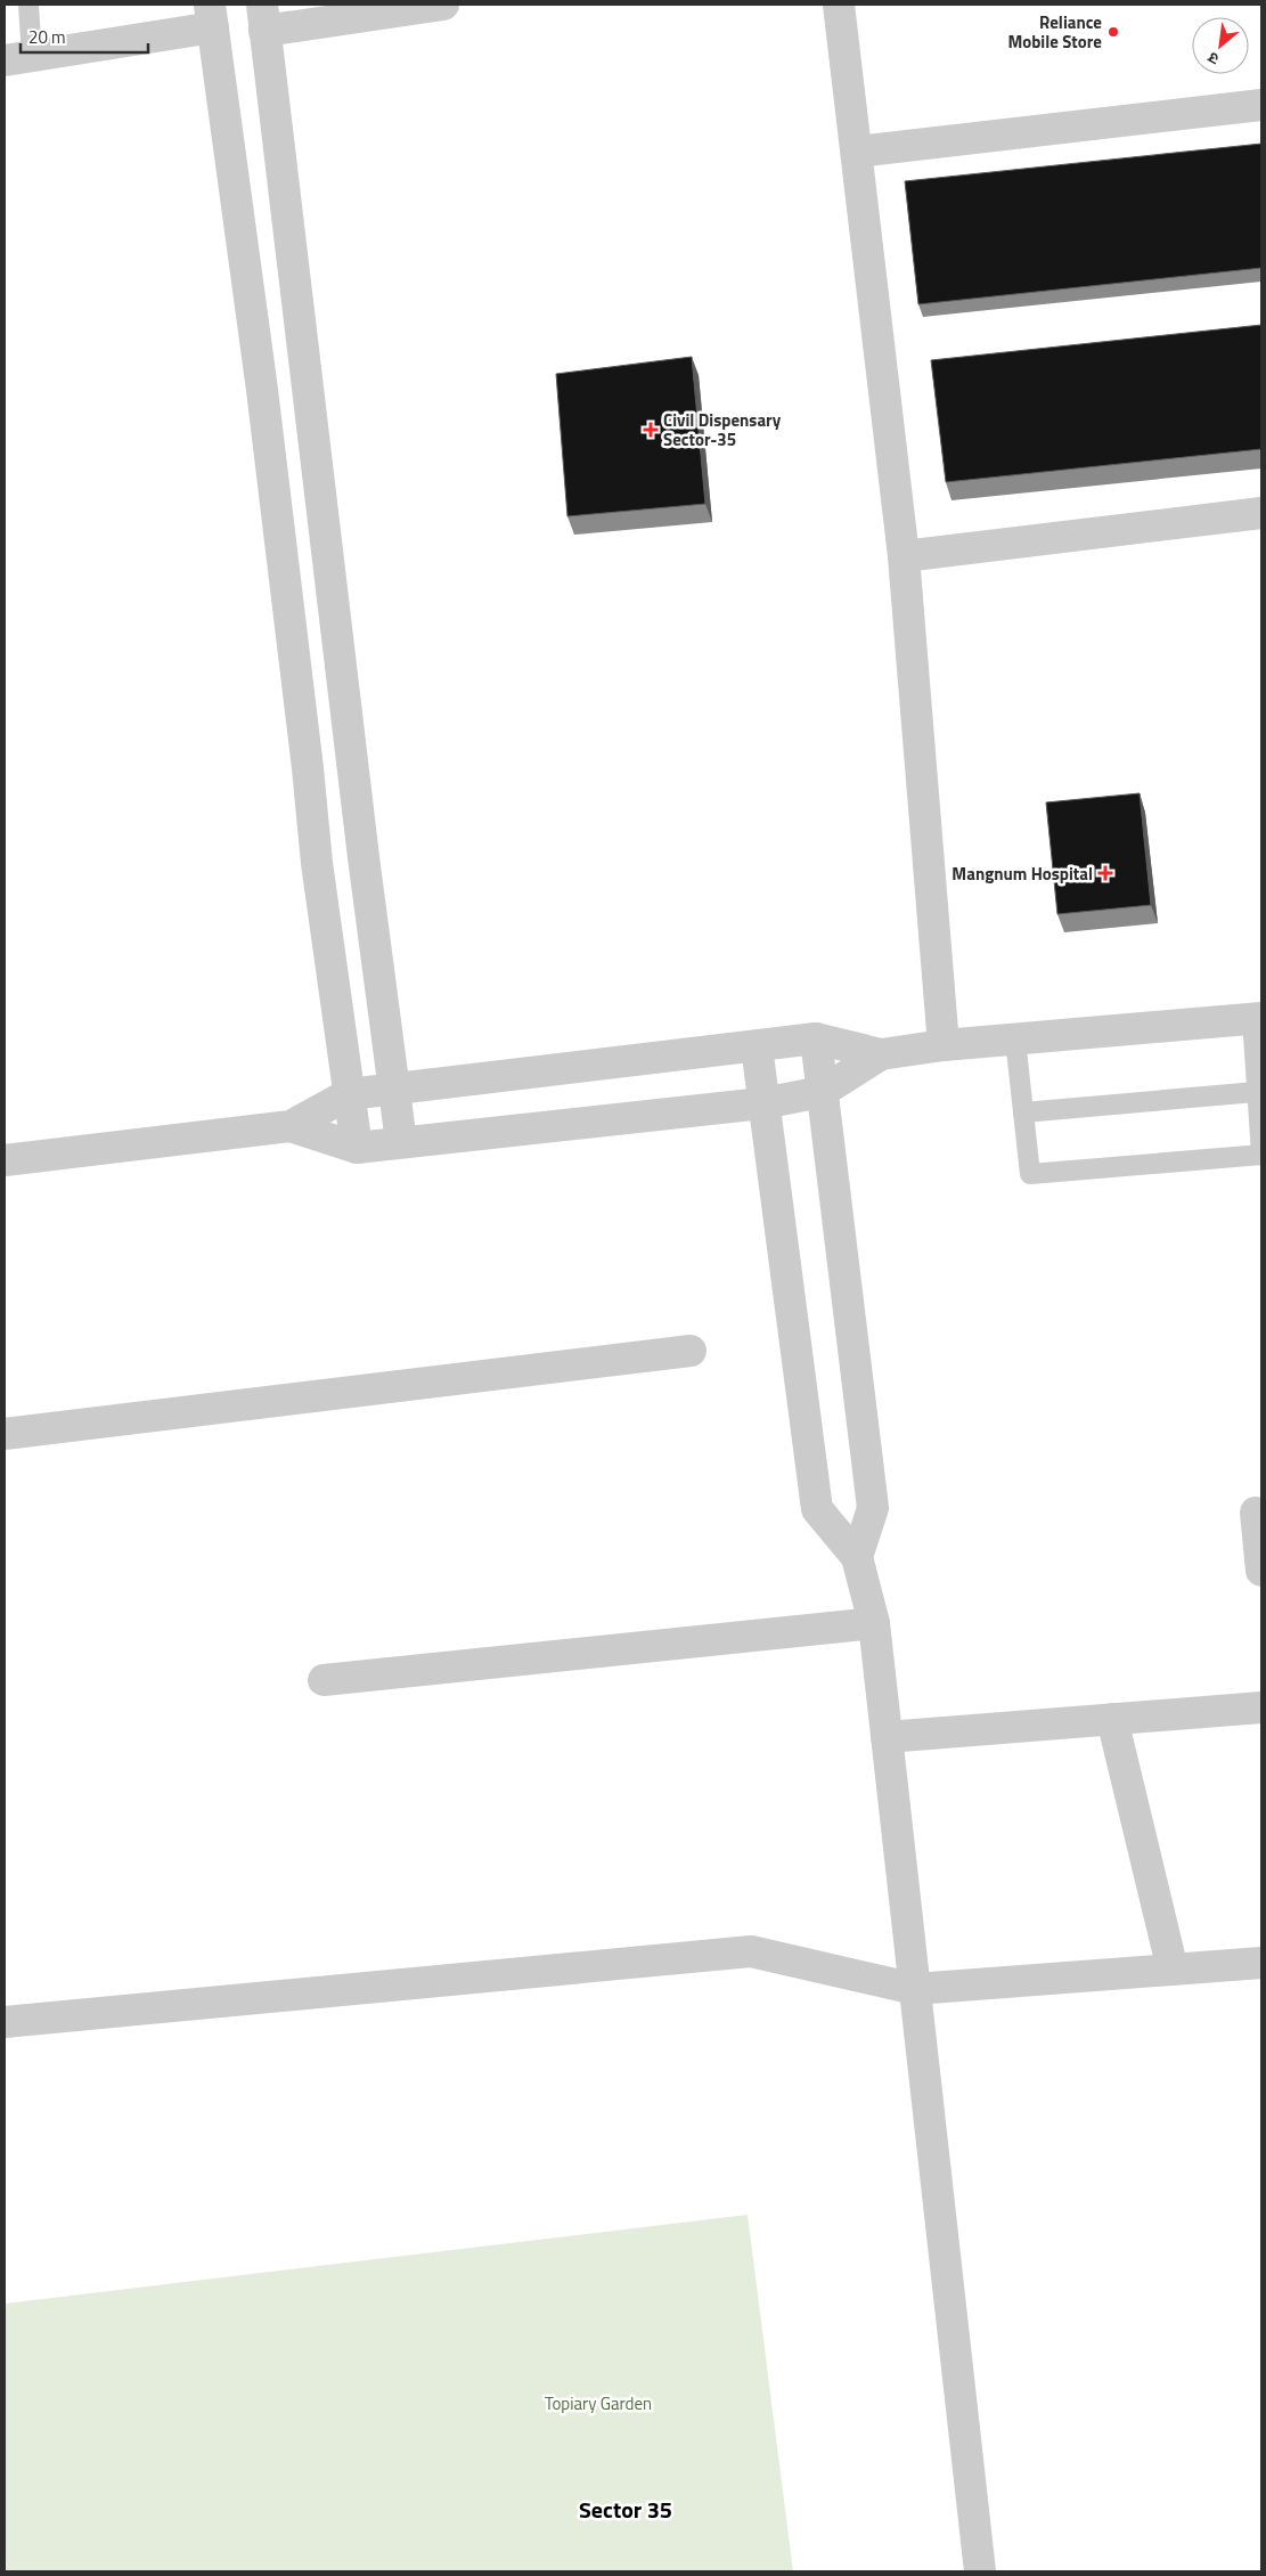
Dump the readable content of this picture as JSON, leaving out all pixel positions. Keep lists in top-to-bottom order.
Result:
{
  "districts": ["Sector 35"],
  "parks": ["Topiary Garden"],
  "places": {
    "other": ["Reliance Mobile Store"],
    "health": ["Civil Dispensary Sector-35", "Mangnum Hospital"]
  },
  "scale_bar": "20 m",
  "north": "bottom left"
}
